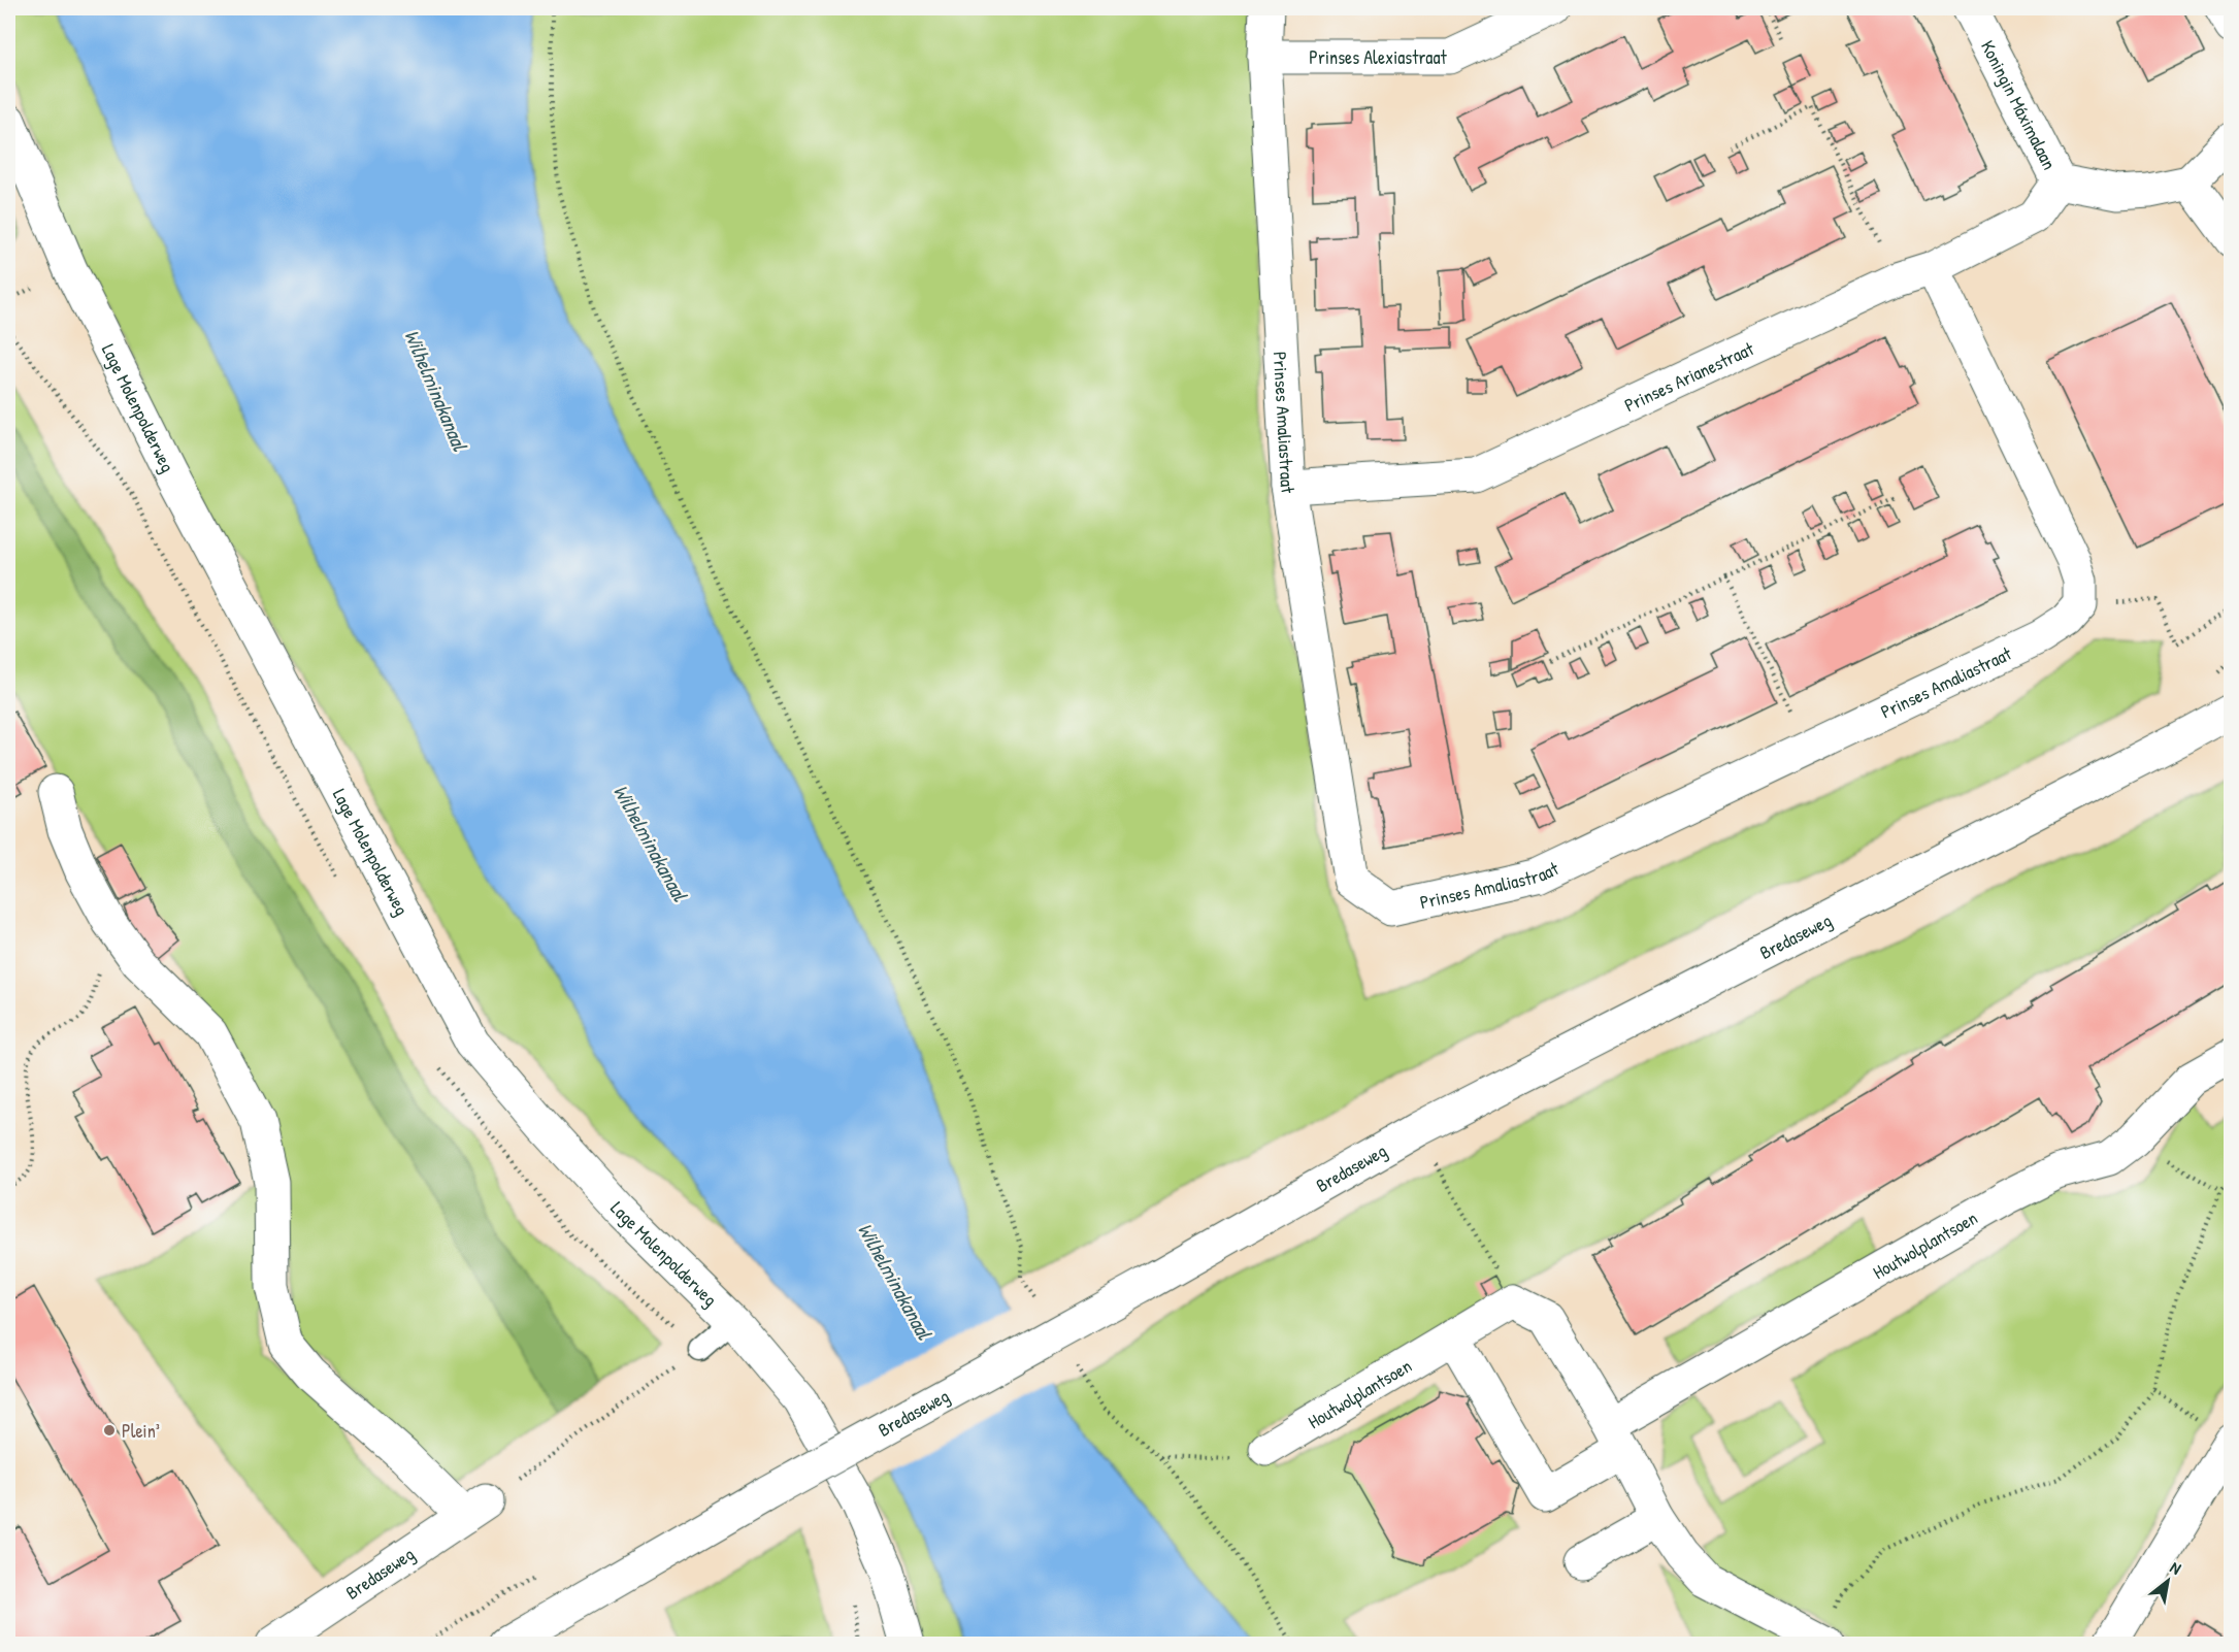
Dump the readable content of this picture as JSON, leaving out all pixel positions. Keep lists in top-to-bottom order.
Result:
{
  "streets": {
    "street": [
      "Prinses Alexiastraat",
      "Koningin Máximalaan",
      "Prinses Arianestraat",
      "Lage Molenpolderweg",
      "Prinses Amaliastraat",
      "Bredaseweg",
      "Houtwolplantsoen"
    ]
  },
  "crossings": [
    ["Prinses Alexiastraat", "Prinses Amaliastraat"],
    ["Koningin Máximalaan", "Prinses Arianestraat"],
    ["Prinses Arianestraat", "Prinses Amaliastraat"]
  ],
  "water": ["Wilhelminakanaal"],
  "places": ["Plein³"],
  "north": "top right"
}
